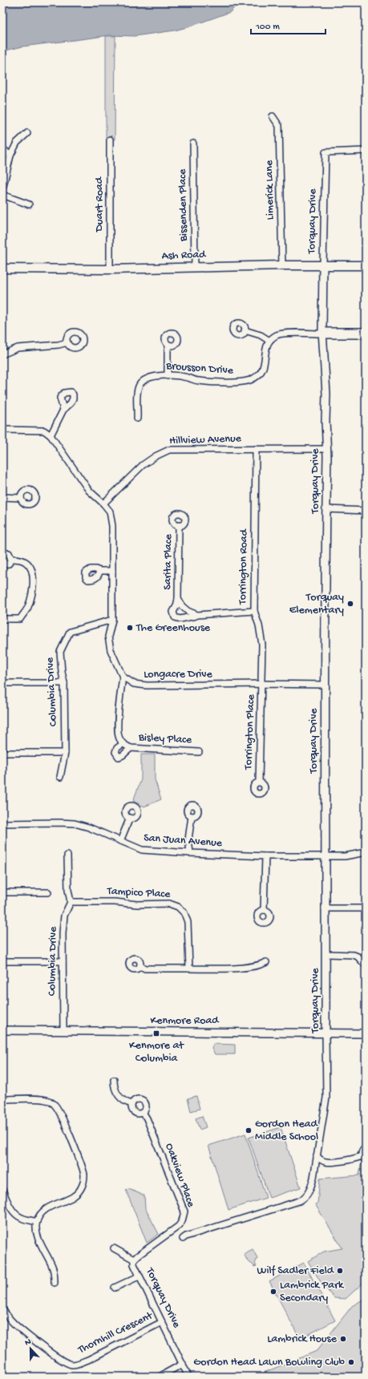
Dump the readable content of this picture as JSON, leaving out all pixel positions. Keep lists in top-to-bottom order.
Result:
{
  "streets": {
    "main road": ["Ash Road"],
    "street": [
      "Limerick Lane",
      "Duart Road",
      "Bissenden Place",
      "Torquay Drive",
      "Brousson Drive",
      "Hillview Avenue",
      "Sarita Place",
      "Torrington Road",
      "Longacre Drive",
      "Columbia Drive",
      "Torrington Place",
      "Bisley Place",
      "San Juan Avenue",
      "Tampico Place",
      "Kenmore Road",
      "Oakview Place",
      "Thornhill Crescent"
    ]
  },
  "crossings": [
    ["Limerick Lane", "Ash Road"],
    ["Duart Road", "Ash Road"],
    ["Bissenden Place", "Ash Road"],
    ["Torquay Drive", "Ash Road"],
    ["Torquay Drive", "Hillview Avenue"],
    ["Torquay Drive", "Longacre Drive"],
    ["Torquay Drive", "San Juan Avenue"],
    ["Torquay Drive", "Kenmore Road"],
    ["Torquay Drive", "Oakview Place"],
    ["Torquay Drive", "Thornhill Crescent"],
    ["Hillview Avenue", "Torrington Road"],
    ["Sarita Place", "Torrington Road"],
    ["Torrington Road", "Longacre Drive"],
    ["Torrington Road", "Torrington Place"],
    ["Longacre Drive", "Torrington Place"],
    ["Longacre Drive", "Bisley Place"],
    ["Columbia Drive", "Tampico Place"],
    ["Columbia Drive", "Kenmore Road"]
  ],
  "places": {
    "other": [
      "Torquay Elementary",
      "The Greenhouse",
      "Gordon Head Middle School",
      "Wilf Sadler Field",
      "Lambrick Park Secondary",
      "Lambrick House",
      "Gordon Head Lawn Bowling Club"
    ],
    "transit": ["Kenmore at Columbia"]
  },
  "scale_bar": "100 m",
  "north": "top"
}
